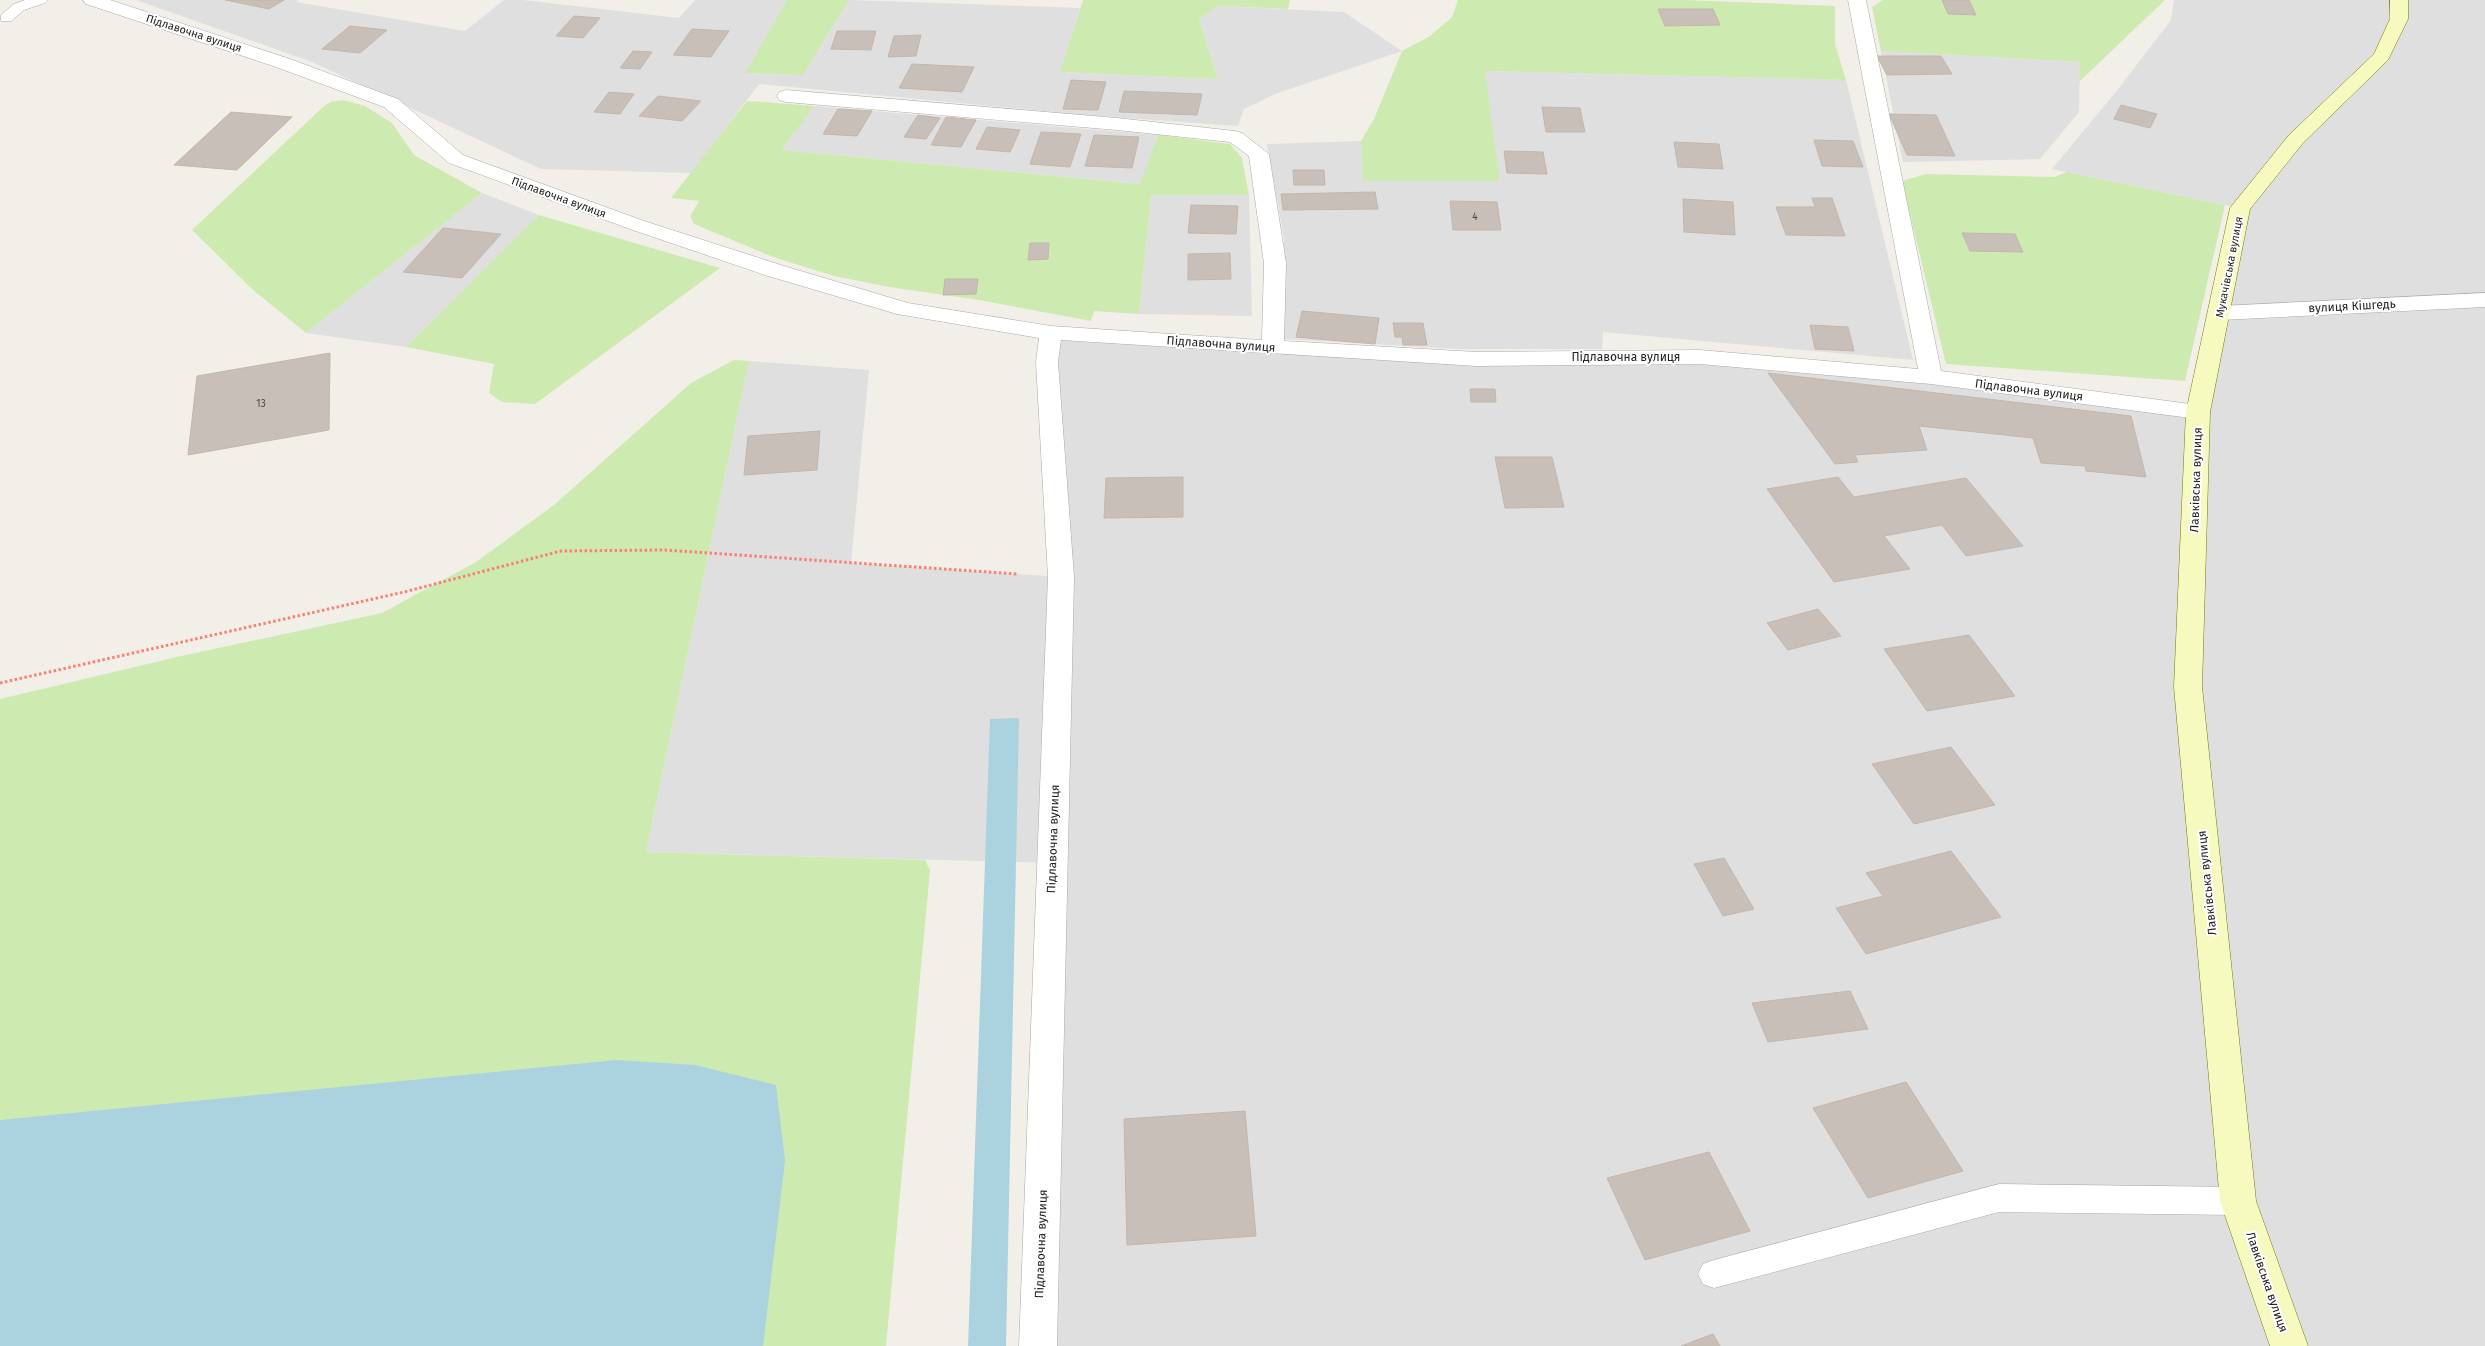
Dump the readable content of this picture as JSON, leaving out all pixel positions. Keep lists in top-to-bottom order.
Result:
{
  "streets": {
    "street": [
      "Підлавочна вулиця",
      "Мукачівська вулиця",
      "вулиця Кішгедь",
      "Лавківська вулиця"
    ]
  },
  "crossings": [
    ["Підлавочна вулиця", "Мукачівська вулиця"],
    ["Підлавочна вулиця", "Лавківська вулиця"],
    ["Мукачівська вулиця", "вулиця Кішгедь"],
    ["Мукачівська вулиця", "Лавківська вулиця"]
  ],
  "house_numbers": ["4", "13"]
}
